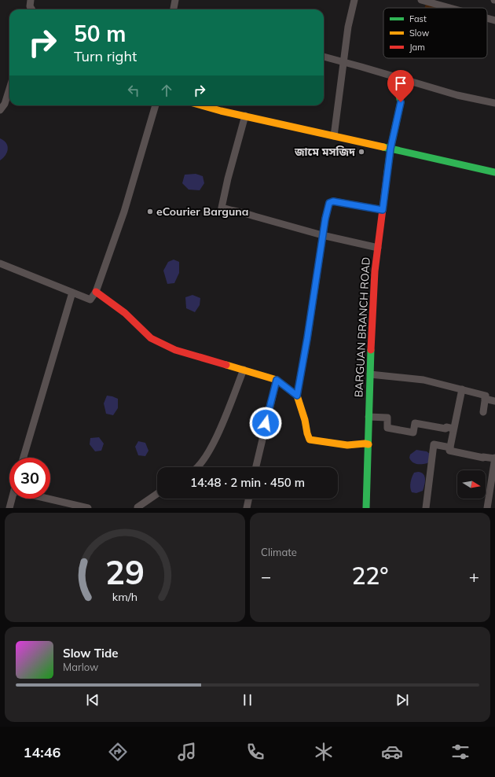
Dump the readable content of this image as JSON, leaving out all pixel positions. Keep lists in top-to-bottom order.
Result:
{
  "streets": {
    "street": ["BARGUAN BRANCH ROAD"]
  },
  "places": ["জামে মসজিদ", "eCourier Barguna"],
  "legend": ["Fast", "Slow", "Jam"],
  "north": "right",
  "page": {
    "turn": ["50 m", "Turn right"],
    "limit": "30",
    "trip": "14:48 · 2 min · 450 m",
    "tile": "Climate",
    "heat": ["−", "22°", "+"],
    "song": ["Slow Tide", "Marlow"],
    "tabs": "14:46",
    "gauge": ["29", "km/h"]
  }
}
